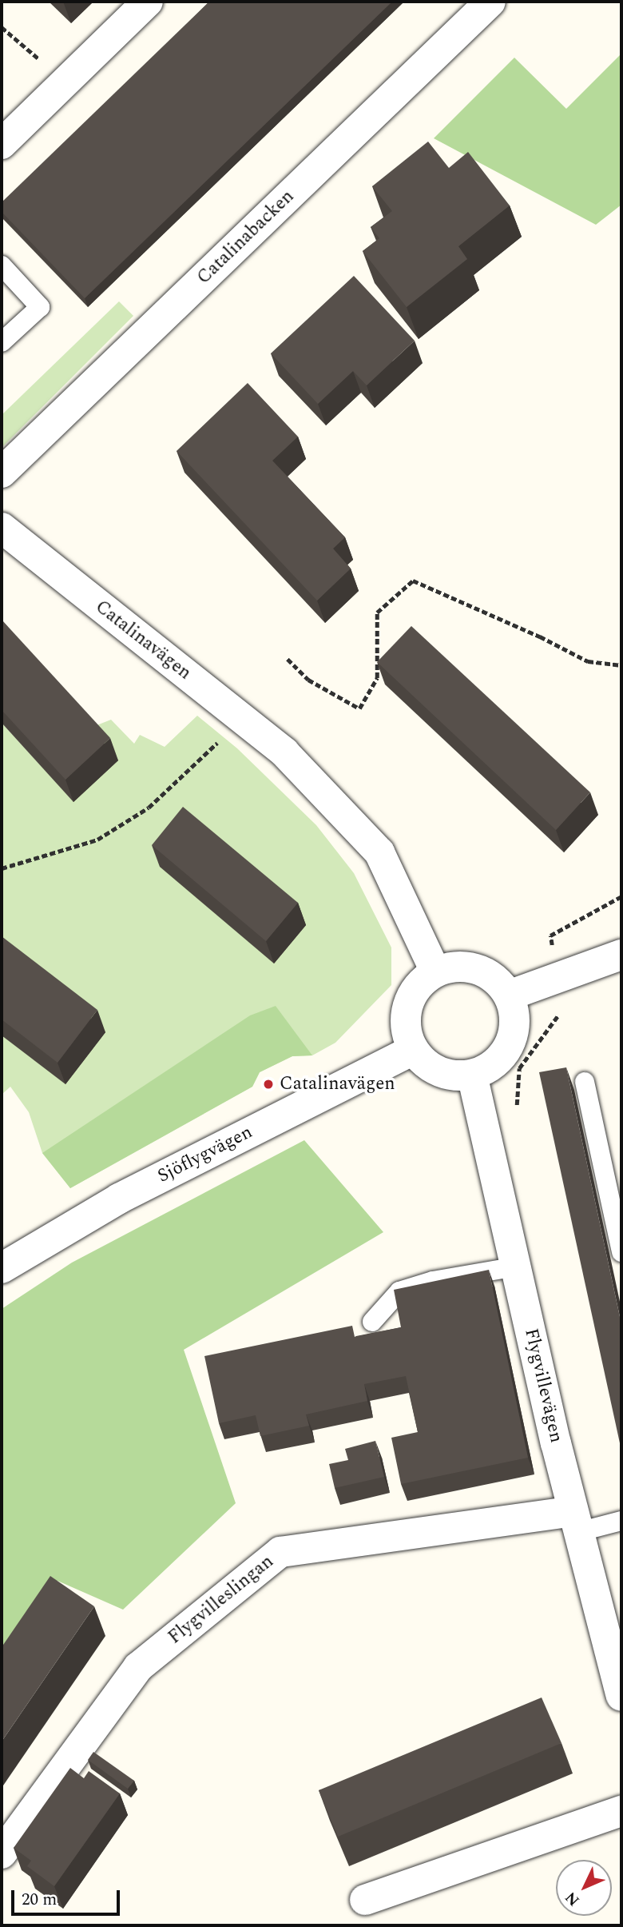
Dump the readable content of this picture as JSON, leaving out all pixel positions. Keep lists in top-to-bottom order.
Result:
{
  "streets": {
    "street": [
      "Catalinabacken",
      "Catalinavägen",
      "Sjöflygvägen",
      "Flygvillevägen",
      "Flygvilleslingan"
    ]
  },
  "crossings": [
    ["Catalinavägen", "Sjöflygvägen"],
    ["Catalinavägen", "Flygvillevägen"],
    ["Sjöflygvägen", "Flygvillevägen"],
    ["Flygvillevägen", "Flygvilleslingan"]
  ],
  "places": ["Catalinavägen"],
  "scale_bar": "20 m",
  "north": "bottom left"
}
